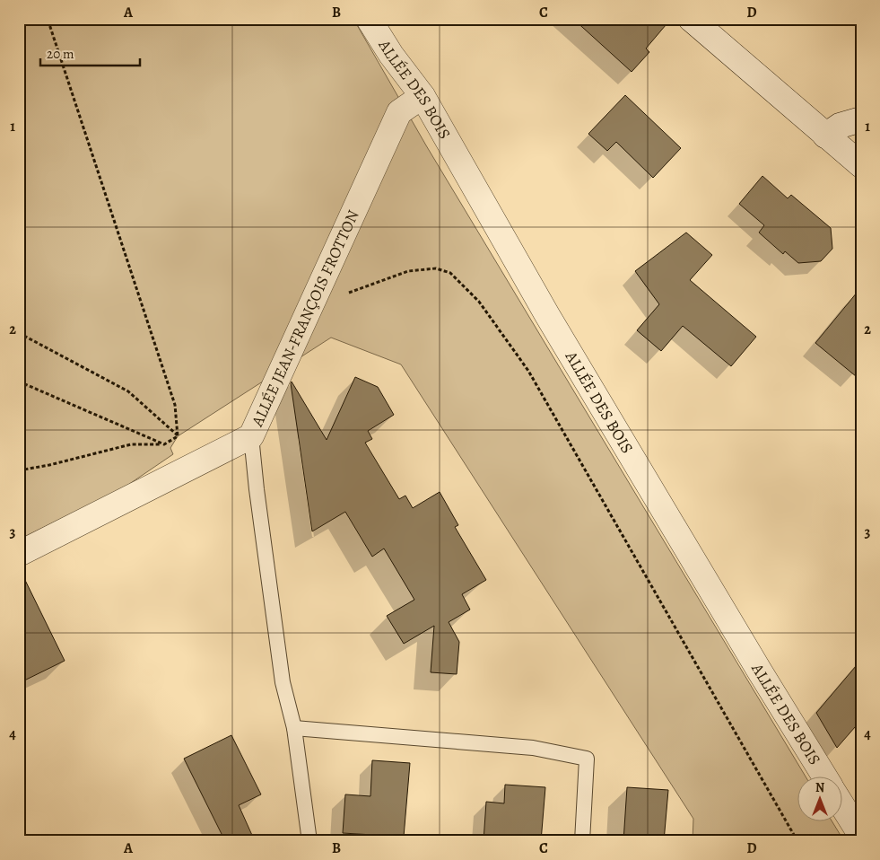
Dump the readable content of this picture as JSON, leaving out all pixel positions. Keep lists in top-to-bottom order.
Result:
{
  "streets": {
    "street": ["ALLÉE DES BOIS", "ALLÉE JEAN-FRANÇOIS FROTTON"]
  },
  "crossings": [
    ["ALLÉE DES BOIS", "ALLÉE JEAN-FRANÇOIS FROTTON"]
  ],
  "scale_bar": "20 m",
  "north": "top",
  "grid": {
    "columns": [
      "A",
      "B",
      "C",
      "D"
    ],
    "rows": [
      "1",
      "2",
      "3",
      "4"
    ]
  }
}
